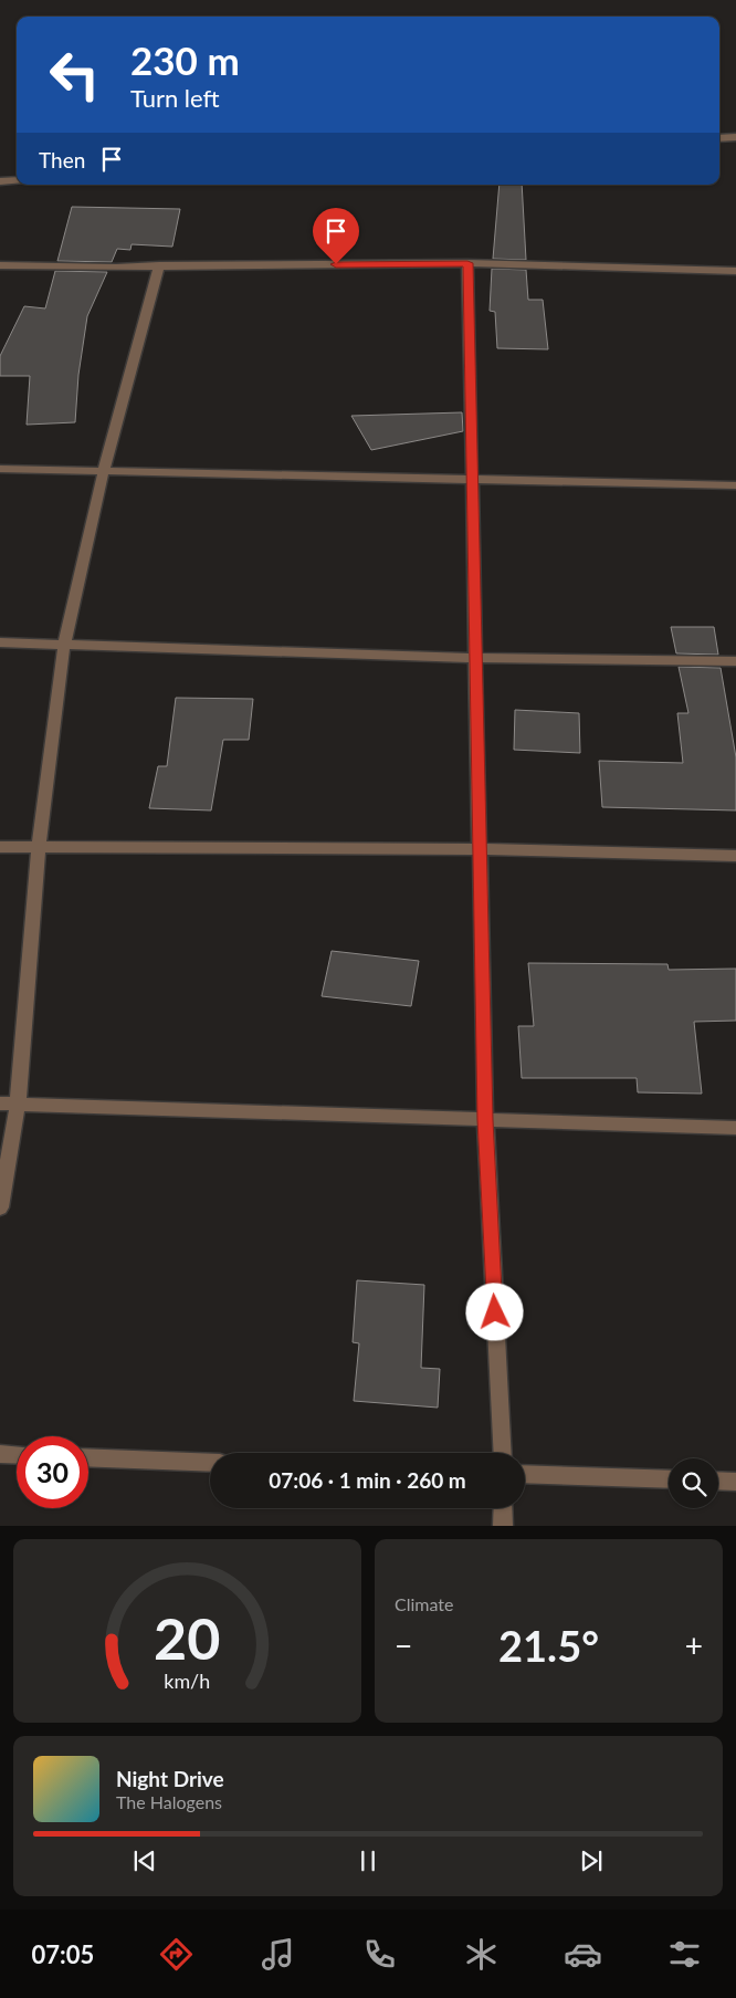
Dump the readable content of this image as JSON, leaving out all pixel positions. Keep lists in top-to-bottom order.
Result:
{
  "page": {
    "turn": ["230 m", "Turn left"],
    "then": "Then",
    "limit": "30",
    "trip": "07:06 · 1 min · 260 m",
    "tile": "Climate",
    "heat": ["−", "21.5°", "+"],
    "song": ["Night Drive", "The Halogens"],
    "tabs": "07:05",
    "gauge": ["20", "km/h"]
  }
}
